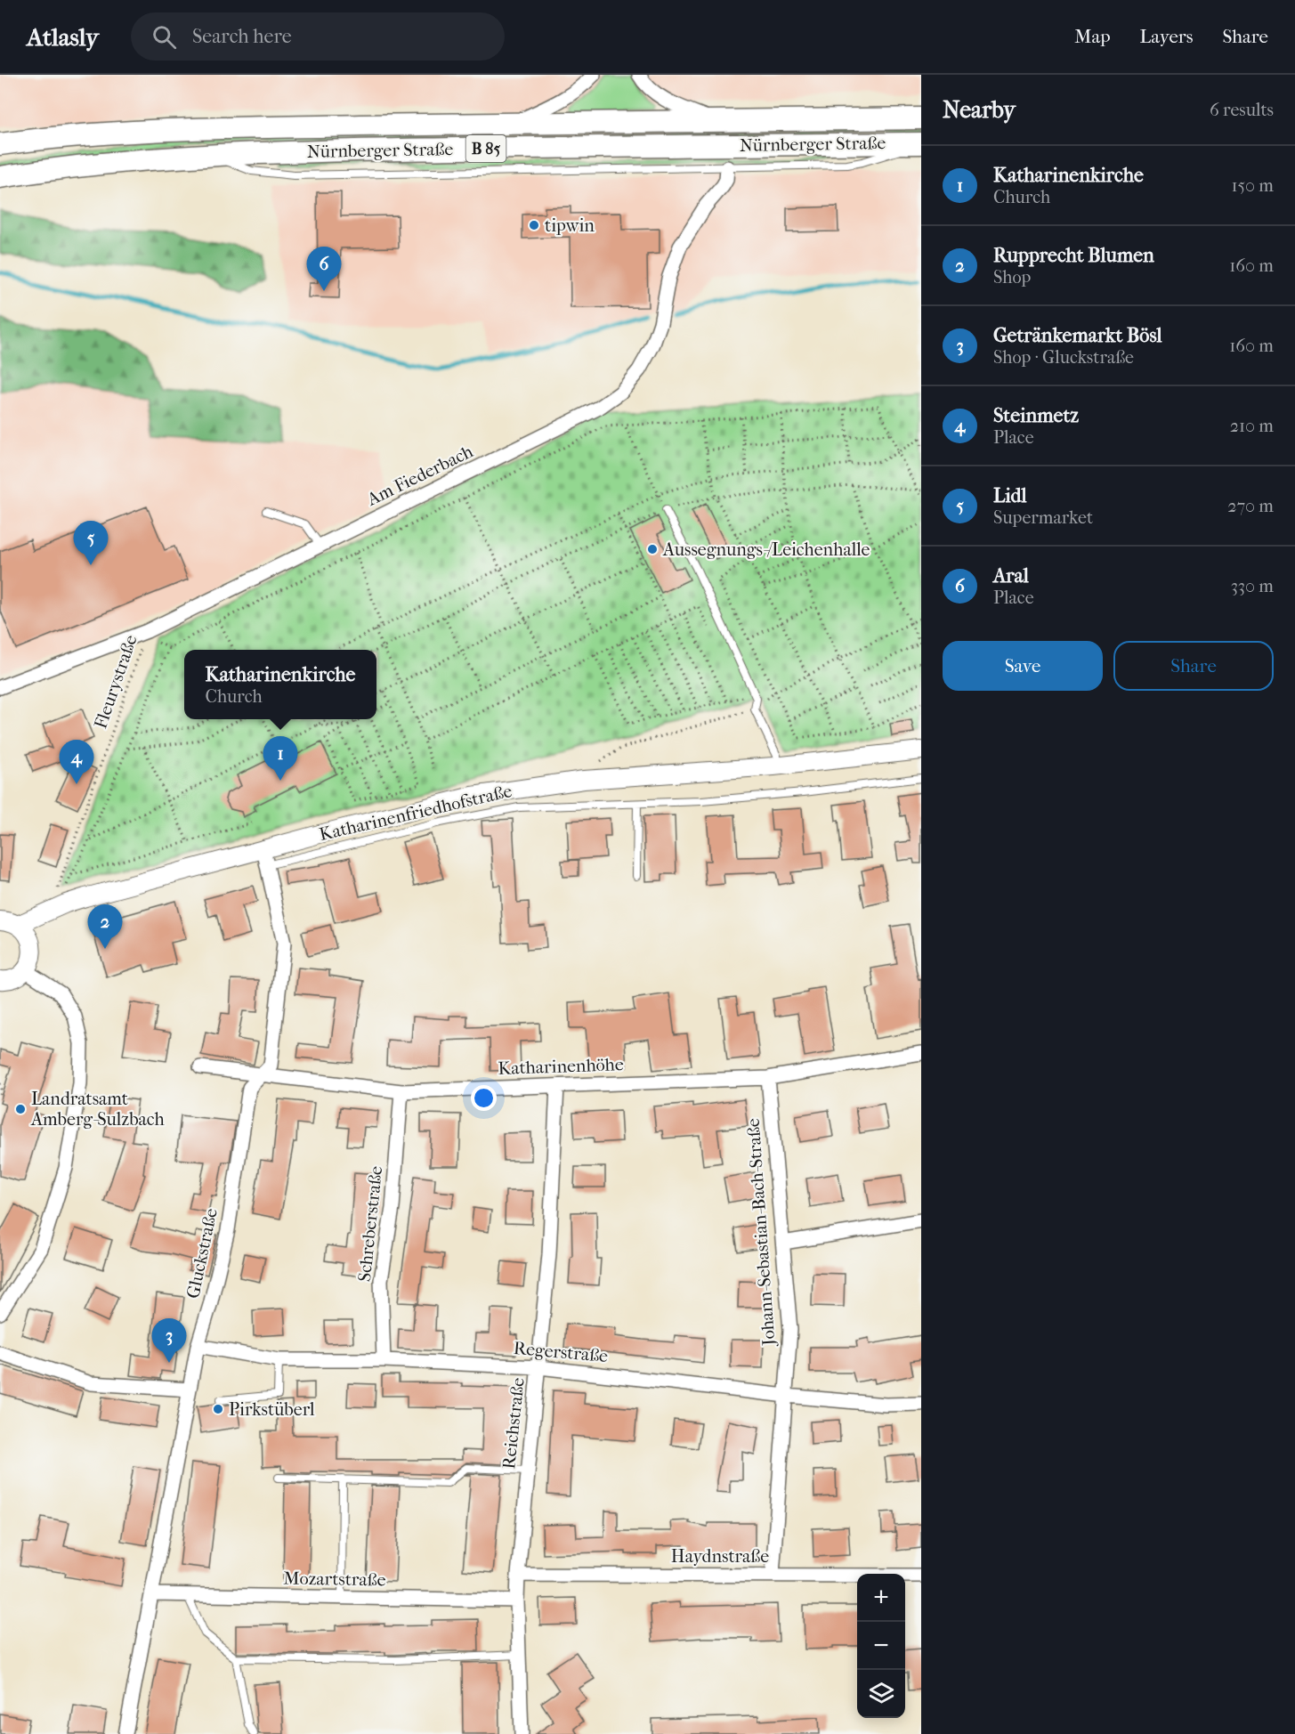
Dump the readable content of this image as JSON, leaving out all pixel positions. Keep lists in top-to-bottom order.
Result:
{
  "streets": {
    "main road": ["Nürnberger Straße", "B 85"],
    "street": [
      "Am Fiederbach",
      "Katharinenfriedhofstraße",
      "Katharinenhöhe",
      "Schreberstraße",
      "Johann-Sebastian-Bach-Straße",
      "Gluckstraße",
      "Regerstraße",
      "Reichstraße",
      "Haydnstraße",
      "Mozartstraße"
    ],
    "path": ["Fleurystraße"]
  },
  "crossings": [
    ["Am Fiederbach", "Fleurystraße"],
    ["Katharinenfriedhofstraße", "Gluckstraße"],
    ["Katharinenhöhe", "Schreberstraße"],
    ["Katharinenhöhe", "Johann-Sebastian-Bach-Straße"],
    ["Katharinenhöhe", "Gluckstraße"],
    ["Katharinenhöhe", "Reichstraße"],
    ["Schreberstraße", "Regerstraße"],
    ["Johann-Sebastian-Bach-Straße", "Regerstraße"],
    ["Johann-Sebastian-Bach-Straße", "Haydnstraße"],
    ["Gluckstraße", "Regerstraße"],
    ["Gluckstraße", "Mozartstraße"],
    ["Regerstraße", "Reichstraße"],
    ["Reichstraße", "Haydnstraße"],
    ["Reichstraße", "Mozartstraße"]
  ],
  "places": [
    "tipwin",
    "Aussegnungs-/Leichenhalle",
    "Landratsamt Amberg-Sulzbach",
    "Pirkstüberl"
  ],
  "page": {
    "header": "Atlasly",
    "search": "Search here",
    "nav": ["Map", "Layers", "Share"],
    "heading": ["Nearby", "6 results"],
    "list": [
      {
        "mark": "1",
        "name": "Katharinenkirche",
        "note": "Church",
        "value": "150 m"
      },
      {
        "mark": "2",
        "name": "Rupprecht Blumen",
        "note": "Shop",
        "value": "160 m"
      },
      {
        "mark": "3",
        "name": "Getränkemarkt Bösl",
        "note": "Shop · Gluckstraße",
        "value": "160 m"
      },
      {
        "mark": "4",
        "name": "Steinmetz",
        "note": "Place",
        "value": "210 m"
      },
      {
        "mark": "5",
        "name": "Lidl",
        "note": "Supermarket",
        "value": "270 m"
      },
      {
        "mark": "6",
        "name": "Aral",
        "note": "Place",
        "value": "330 m"
      }
    ],
    "pins": [
      "6",
      "5",
      "1",
      "4",
      "2",
      "3"
    ],
    "buttons": ["Save", "Share"],
    "popup": ["Katharinenkirche", "Church"],
    "map_buttons": ["+", "−"]
  }
}
